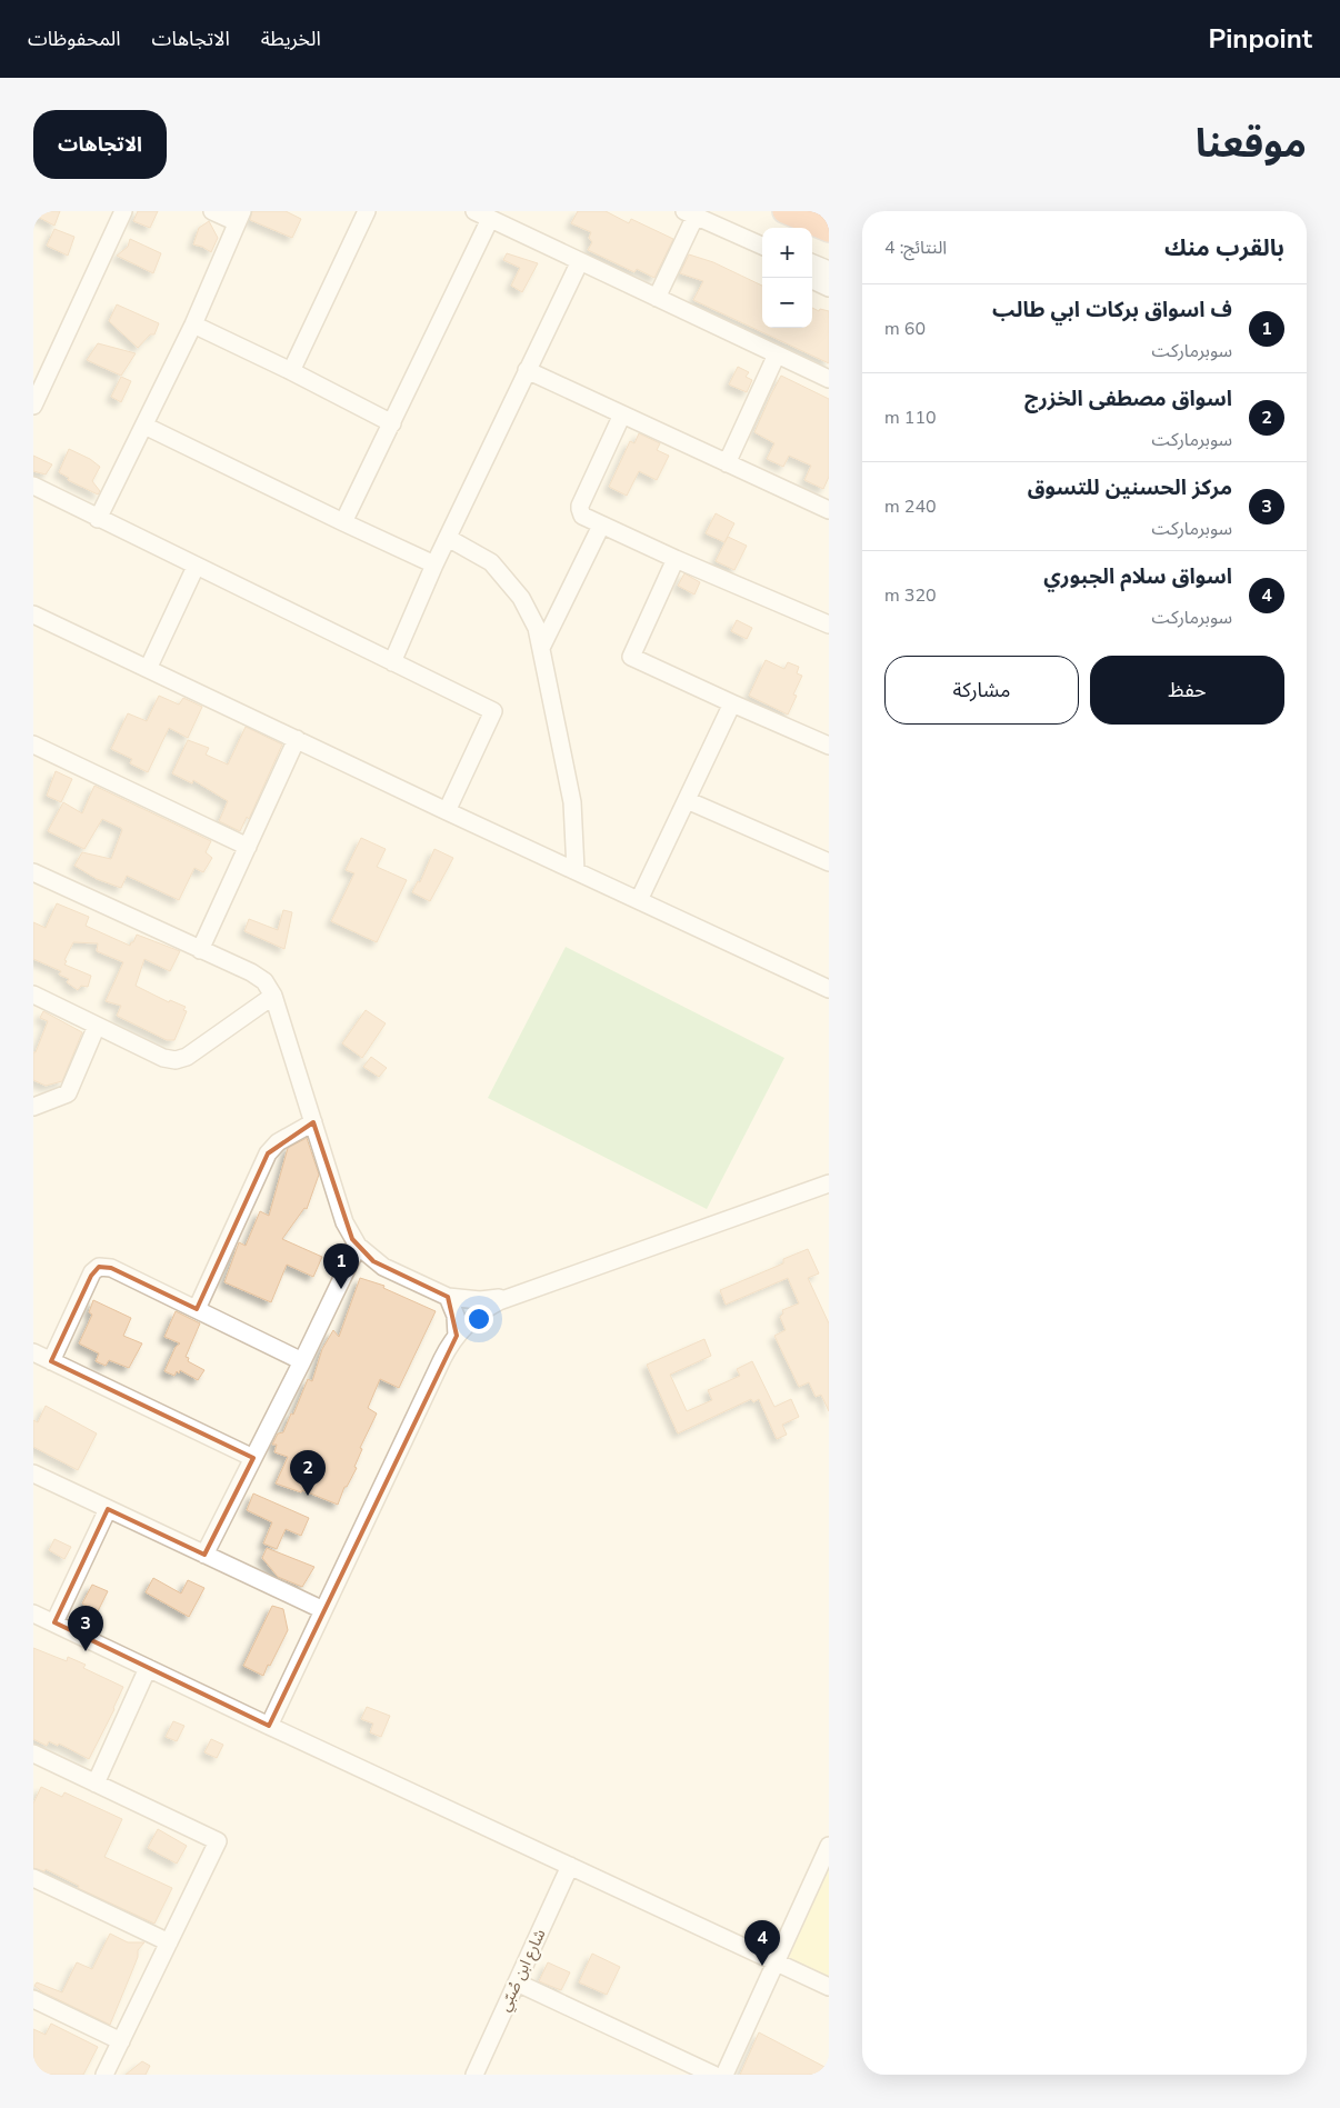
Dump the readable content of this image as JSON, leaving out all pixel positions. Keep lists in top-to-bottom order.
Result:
{
  "streets": {
    "street": ["شارع ابن صُبّي"]
  },
  "page": {
    "header": "Pinpoint",
    "nav": ["الخريطة", "الاتجاهات", "المحفوظات"],
    "title": "موقعنا",
    "buttons": [
      "الاتجاهات",
      ["حفظ", "مشاركة"]
    ],
    "heading": ["بالقرب منك", "النتائج: 4"],
    "map_buttons": ["+", "−"],
    "list": [
      {
        "mark": "1",
        "name": "ف اسواق بركات ابي طالب",
        "note": "سوبرماركت",
        "value": "60 m"
      },
      {
        "mark": "2",
        "name": "اسواق مصطفى الخزرج",
        "note": "سوبرماركت",
        "value": "110 m"
      },
      {
        "mark": "3",
        "name": "مركز الحسنين للتسوق",
        "note": "سوبرماركت",
        "value": "240 m"
      },
      {
        "mark": "4",
        "name": "اسواق سلام الجبوري",
        "note": "سوبرماركت",
        "value": "320 m"
      }
    ],
    "pins": [
      "1",
      "2",
      "3",
      "4"
    ]
  }
}
